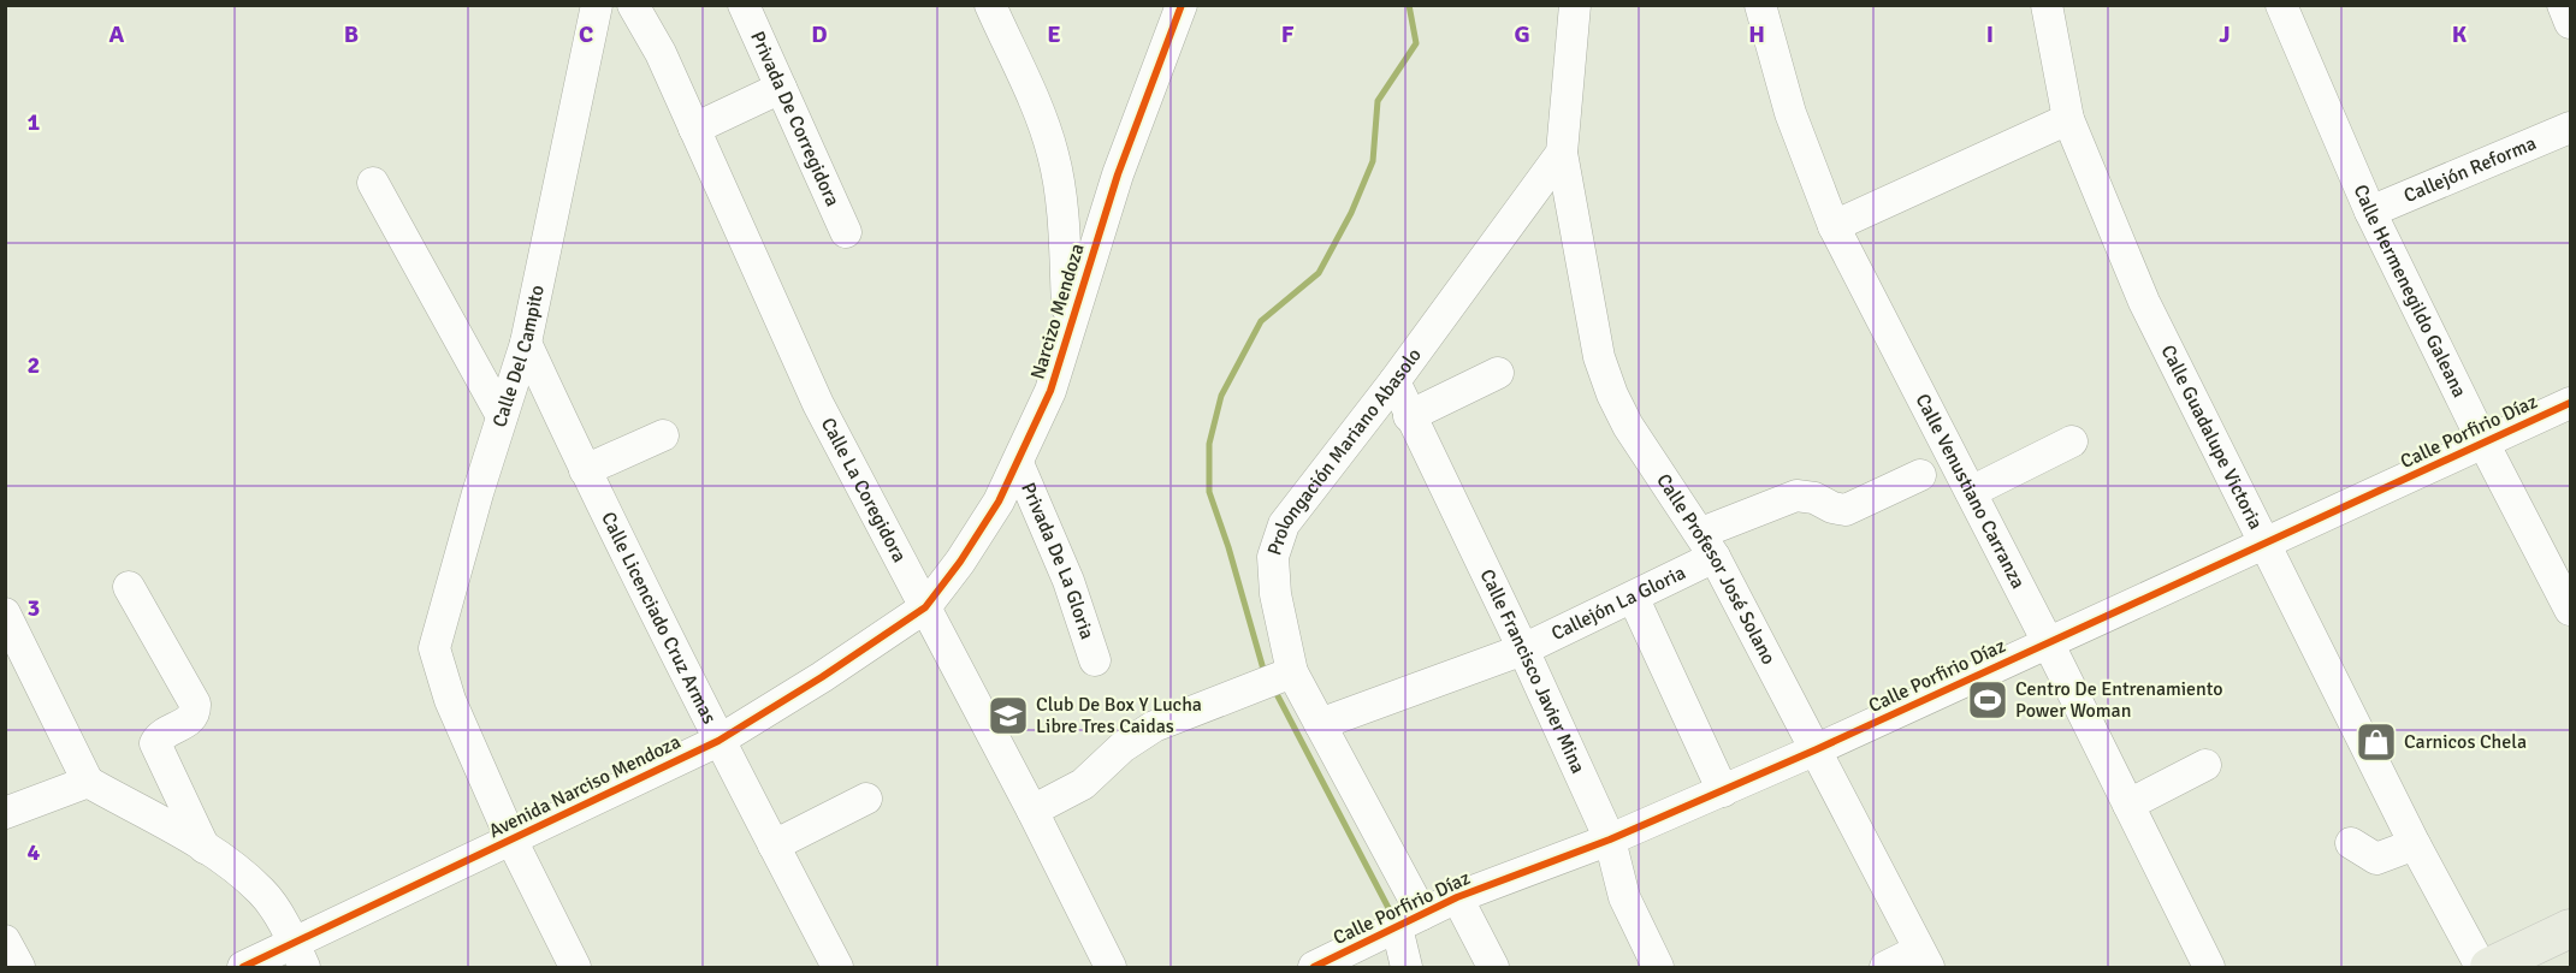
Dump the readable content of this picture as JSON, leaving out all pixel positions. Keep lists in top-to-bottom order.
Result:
{
  "streets": {
    "street": [
      "Privada De Corregidora",
      "Callejón Reforma",
      "Calle Hermenegildo Galeana",
      "Narcizo Mendoza",
      "Calle Del Campito",
      "Calle Porfirio Díaz",
      "Calle Guadalupe Victoria",
      "Prolongación Mariano Abasolo",
      "Calle La Coregidora",
      "Calle Venustiano Carranza",
      "Privada De La Gloria",
      "Calle Profesor José Solano",
      "Callejón La Gloria",
      "Calle Licenciado Cruz Armas",
      "Calle Francisco Javier Mina",
      "Avenida Narciso Mendoza"
    ]
  },
  "crossings": [
    ["Callejón Reforma", "Calle Hermenegildo Galeana"],
    ["Calle Hermenegildo Galeana", "Calle Porfirio Díaz"],
    ["Narcizo Mendoza", "Calle La Coregidora"],
    ["Narcizo Mendoza", "Privada De La Gloria"],
    ["Narcizo Mendoza", "Avenida Narciso Mendoza"],
    ["Calle Del Campito", "Calle Licenciado Cruz Armas"],
    ["Calle Del Campito", "Avenida Narciso Mendoza"],
    ["Calle Porfirio Díaz", "Calle Guadalupe Victoria"],
    ["Calle Porfirio Díaz", "Prolongación Mariano Abasolo"],
    ["Calle Porfirio Díaz", "Calle Venustiano Carranza"],
    ["Calle Porfirio Díaz", "Calle Profesor José Solano"],
    ["Calle Porfirio Díaz", "Calle Francisco Javier Mina"],
    ["Prolongación Mariano Abasolo", "Calle Profesor José Solano"],
    ["Prolongación Mariano Abasolo", "Callejón La Gloria"],
    ["Prolongación Mariano Abasolo", "Calle Francisco Javier Mina"],
    ["Calle La Coregidora", "Avenida Narciso Mendoza"],
    ["Calle Profesor José Solano", "Callejón La Gloria"],
    ["Callejón La Gloria", "Calle Francisco Javier Mina"],
    ["Calle Licenciado Cruz Armas", "Avenida Narciso Mendoza"]
  ],
  "places": {
    "sports": ["Centro De Entrenamiento Power Woman"],
    "school or university": ["Club De Box Y Lucha Libre Tres Caidas"],
    "shop": ["Carnicos Chela"]
  },
  "grid": {
    "columns": [
      "A",
      "B",
      "C",
      "D",
      "E",
      "F",
      "G",
      "H",
      "I",
      "J",
      "K"
    ],
    "rows": [
      "1",
      "2",
      "3",
      "4"
    ]
  }
}
